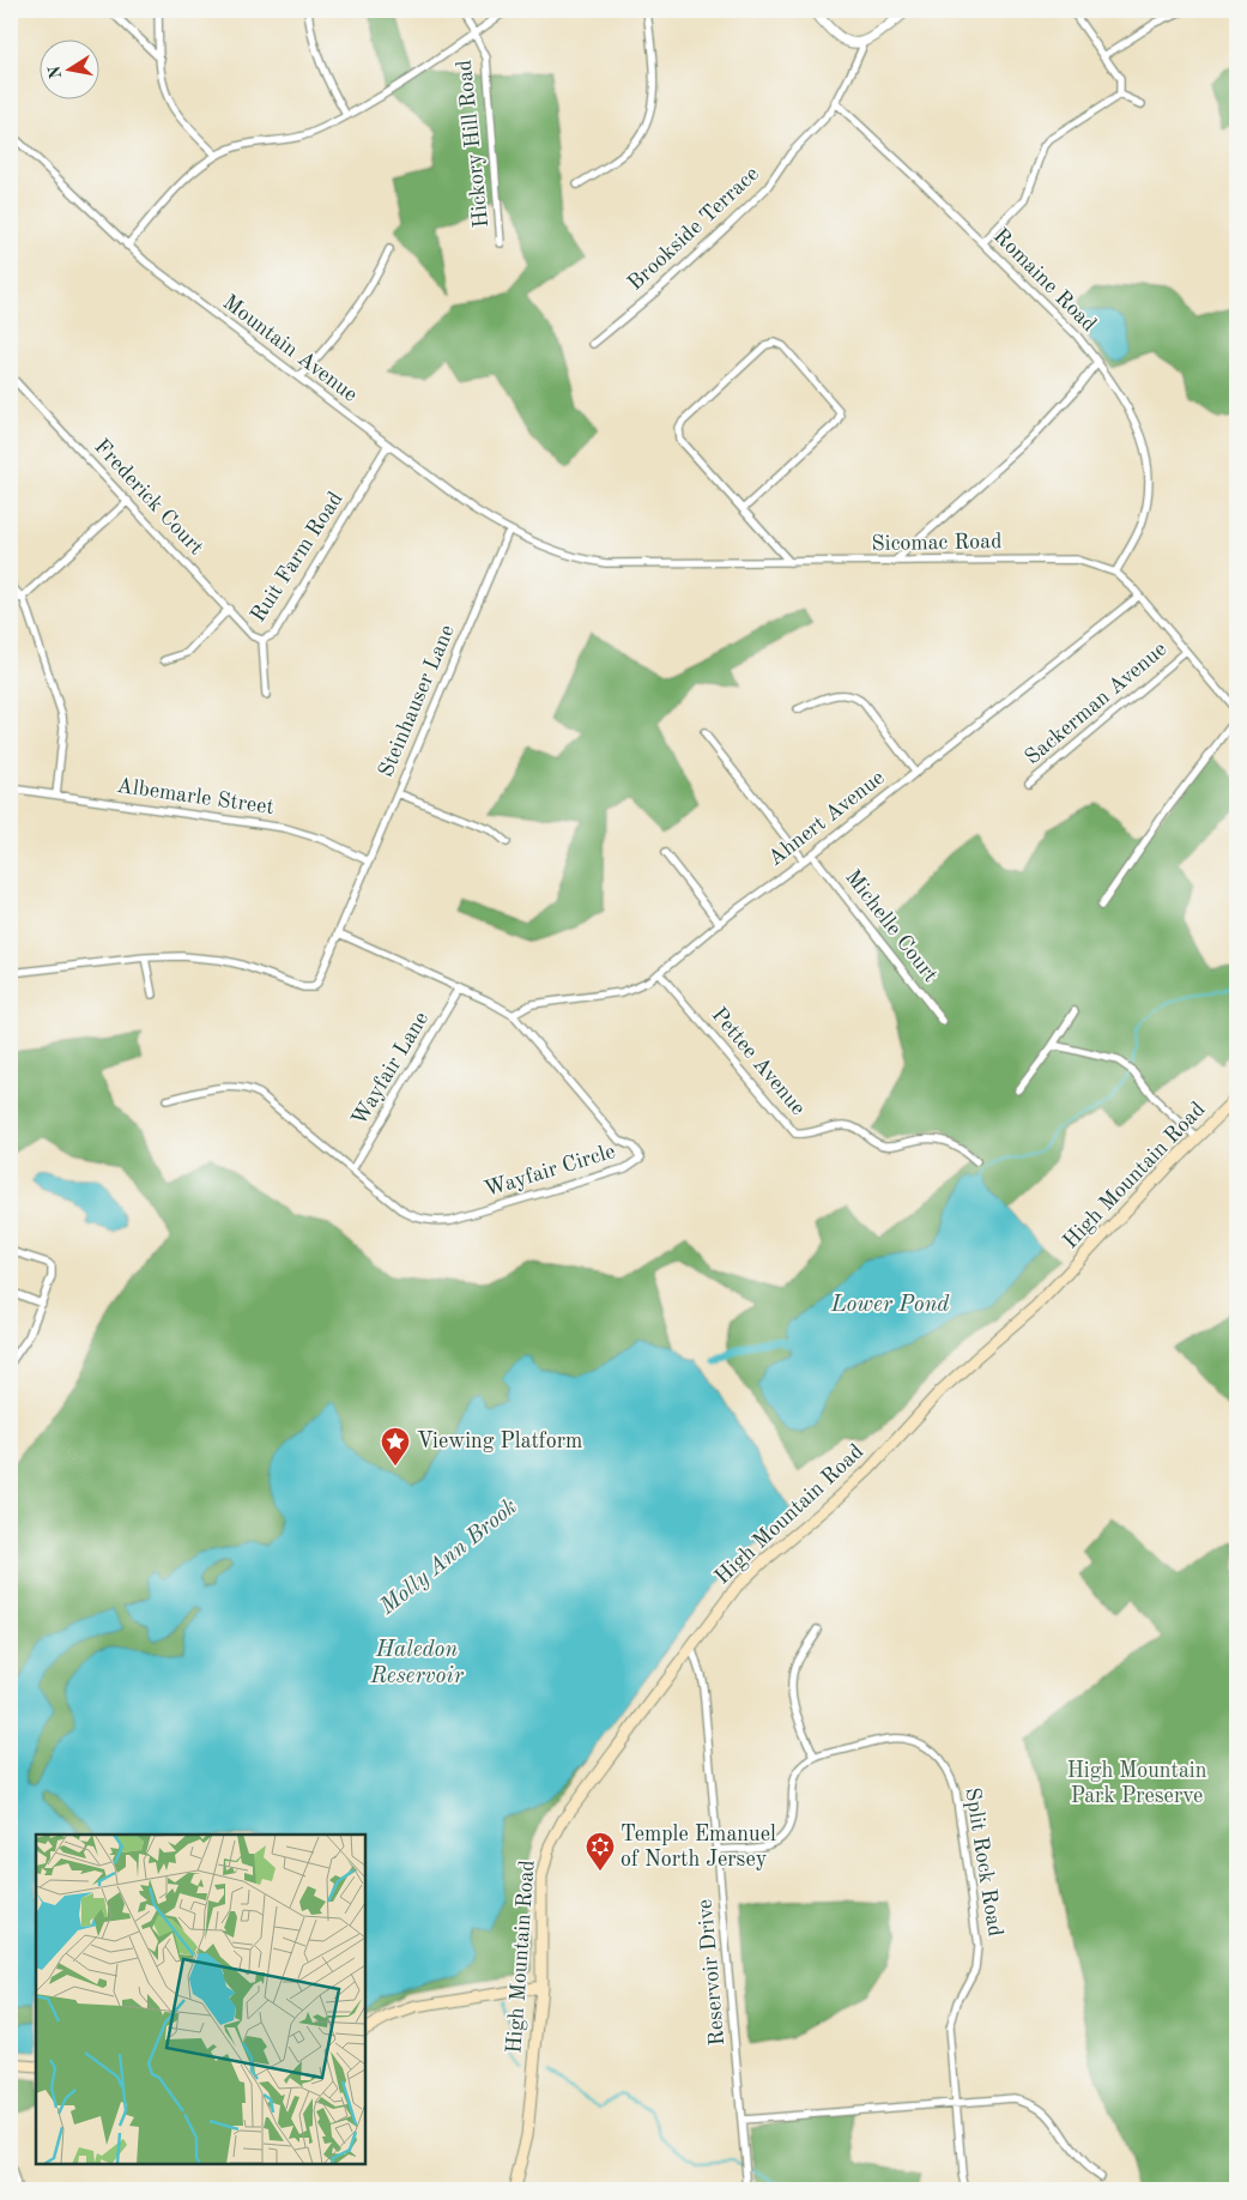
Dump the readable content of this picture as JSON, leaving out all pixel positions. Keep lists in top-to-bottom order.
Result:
{
  "streets": {
    "main road": ["High Mountain Road"],
    "street": [
      "Hickory Hill Road",
      "Brookside Terrace",
      "Romaine Road",
      "Mountain Avenue",
      "Frederick Court",
      "Sicomac Road",
      "Ruit Farm Road",
      "Steinhauser Lane",
      "Sackerman Avenue",
      "Albemarle Street",
      "Ahnert Avenue",
      "Michelle Court",
      "Pettee Avenue",
      "Wayfair Lane",
      "Wayfair Circle",
      "Split Rock Road",
      "Reservoir Drive"
    ]
  },
  "crossings": [
    ["Brookside Terrace", "Romaine Road"],
    ["Romaine Road", "Sicomac Road"],
    ["Mountain Avenue", "Sicomac Road"],
    ["Mountain Avenue", "Ruit Farm Road"],
    ["Mountain Avenue", "Steinhauser Lane"],
    ["Frederick Court", "Ruit Farm Road"],
    ["Sicomac Road", "Sackerman Avenue"],
    ["Sicomac Road", "Ahnert Avenue"],
    ["Steinhauser Lane", "Albemarle Street"],
    ["Steinhauser Lane", "Wayfair Circle"],
    ["Ahnert Avenue", "Michelle Court"],
    ["Ahnert Avenue", "Pettee Avenue"],
    ["Ahnert Avenue", "Wayfair Circle"],
    ["Wayfair Lane", "Wayfair Circle"],
    ["High Mountain Road", "Reservoir Drive"]
  ],
  "water": ["Lower Pond", "Molly Ann Brook", "Haledon Reservoir"],
  "parks": ["High Mountain Park Preserve"],
  "places": {
    "place": ["Viewing Platform"],
    "synagogue": ["Temple Emanuel of North Jersey"]
  },
  "north": "left"
}
